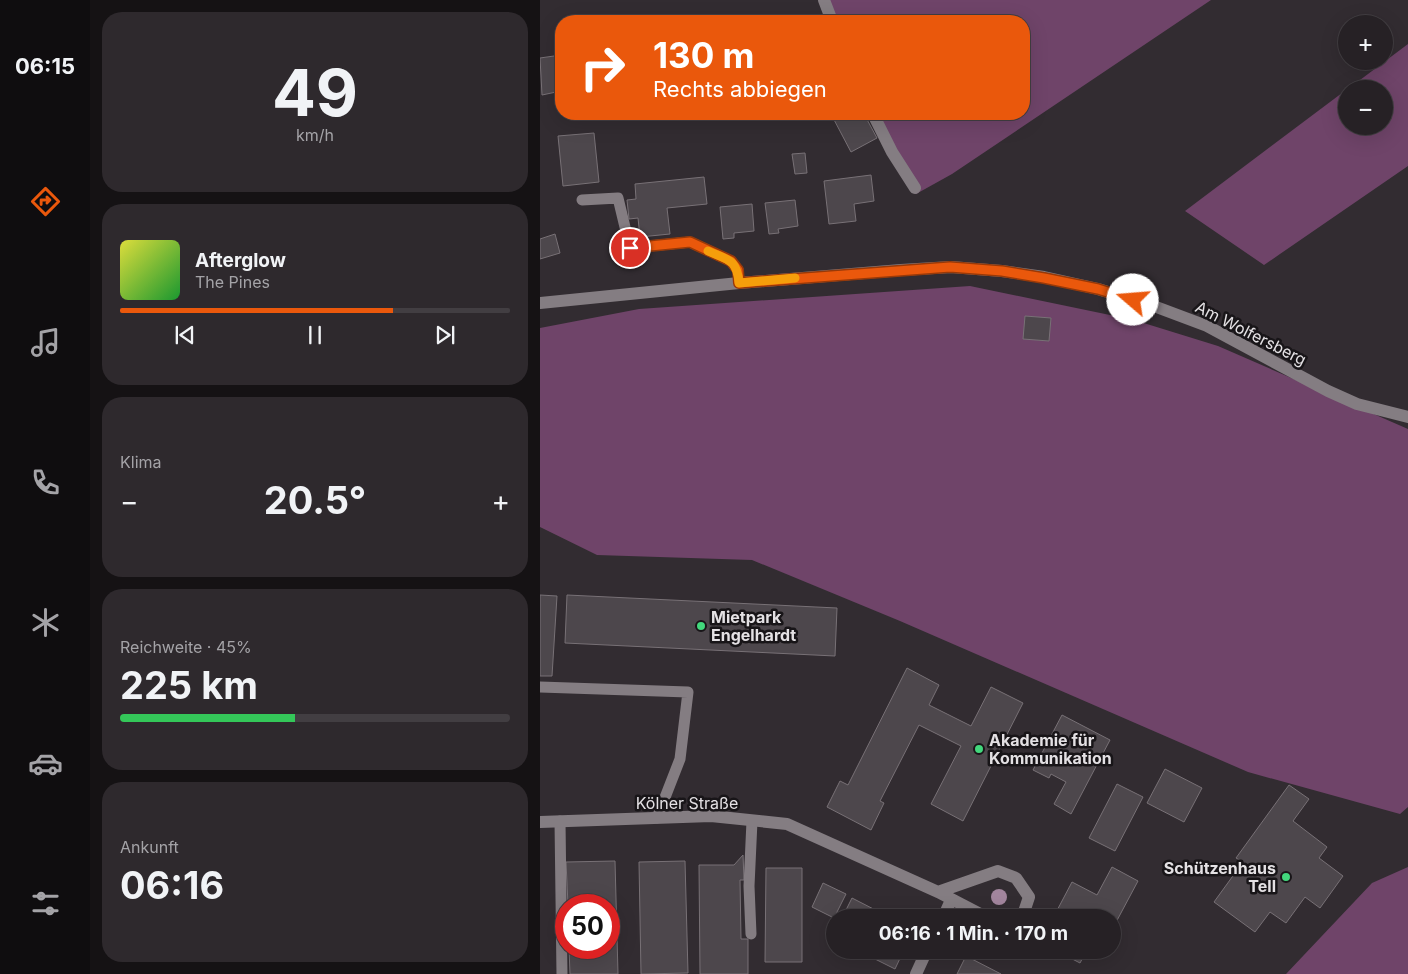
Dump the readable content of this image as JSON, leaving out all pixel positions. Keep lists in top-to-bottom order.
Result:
{
  "streets": {
    "main road": ["Am Wolfersberg", "Kölner Straße"]
  },
  "places": ["Mietpark Engelhardt", "Akademie für Kommunikation", "Schützenhaus Tell"],
  "page": {
    "tabs": "06:15",
    "tile": [
      ["49", "km/h"],
      "Klima",
      ["Reichweite · 45%", "225 km"],
      ["Ankunft", "06:16"]
    ],
    "map_buttons": ["+", "−"],
    "turn": ["130 m", "Rechts abbiegen"],
    "song": ["Afterglow", "The Pines"],
    "heat": ["−", "20.5°", "+"],
    "limit": "50",
    "trip": "06:16 · 1 Min. · 170 m"
  }
}
